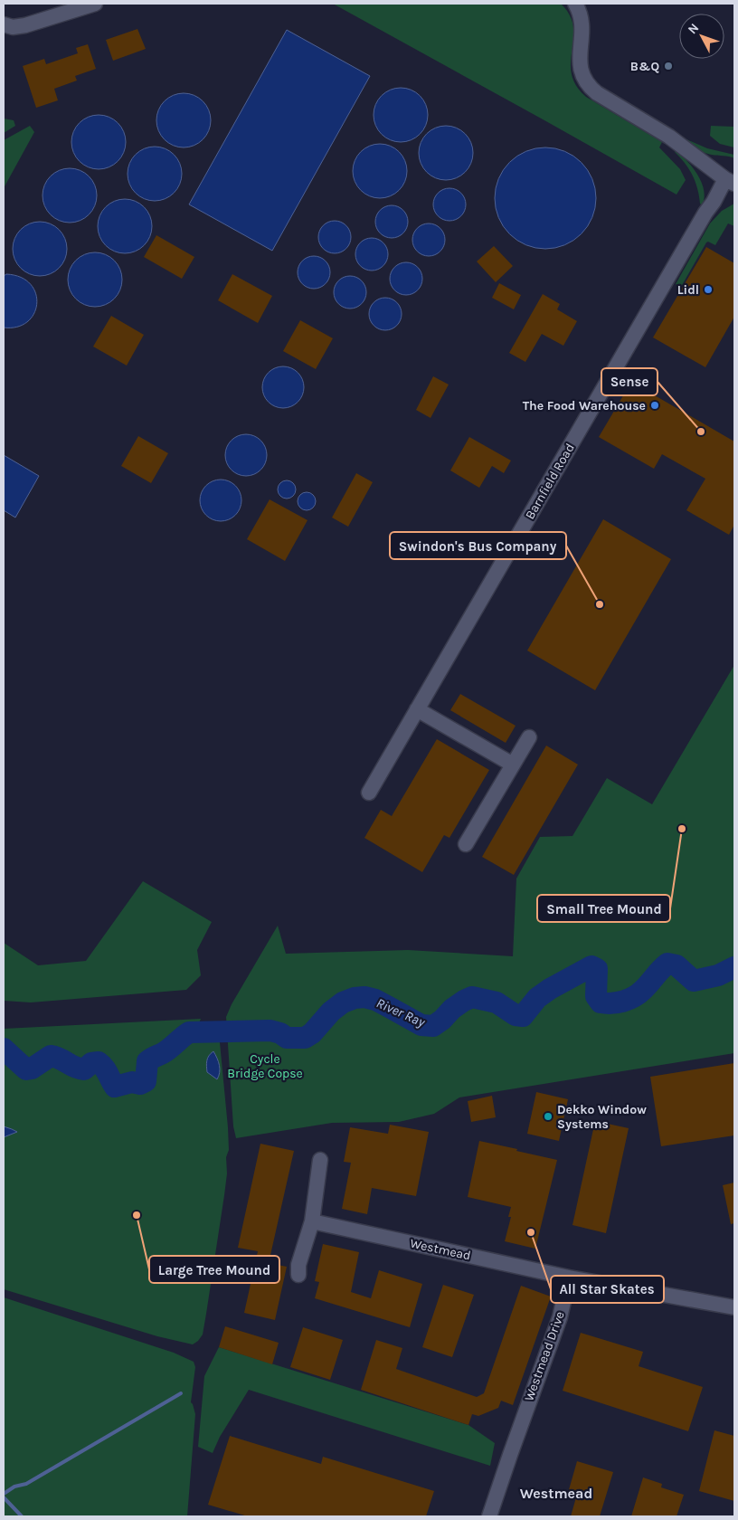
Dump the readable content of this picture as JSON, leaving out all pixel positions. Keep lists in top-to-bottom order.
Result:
{
  "streets": {
    "street": ["Barnfield Road", "Westmead", "Westmead Drive"]
  },
  "crossings": [
    ["Westmead", "Westmead Drive"]
  ],
  "districts": ["Westmead"],
  "water": ["River Ray"],
  "parks": ["Cycle Bridge Copse"],
  "places": [
    "B&Q",
    "Lidl",
    "The Food Warehouse",
    "Sense",
    "Swindon's Bus Company",
    "Small Tree Mound",
    "Dekko Window Systems",
    "Large Tree Mound",
    "All Star Skates"
  ],
  "north": "top left"
}
